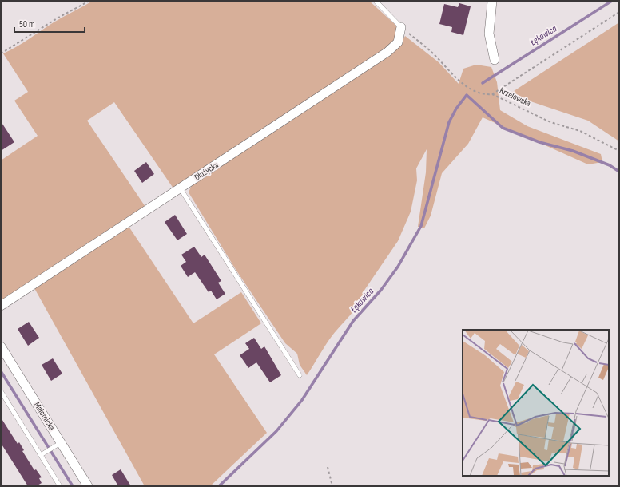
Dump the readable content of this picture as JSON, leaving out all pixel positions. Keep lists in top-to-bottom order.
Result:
{
  "streets": {
    "street": ["Dłużycka", "Małomicka"],
    "path": ["Krzelowska"]
  },
  "crossings": [
    ["Krzelowska", "Dłużycka"]
  ],
  "water": ["Łękawica"],
  "scale_bar": "50 m"
}
